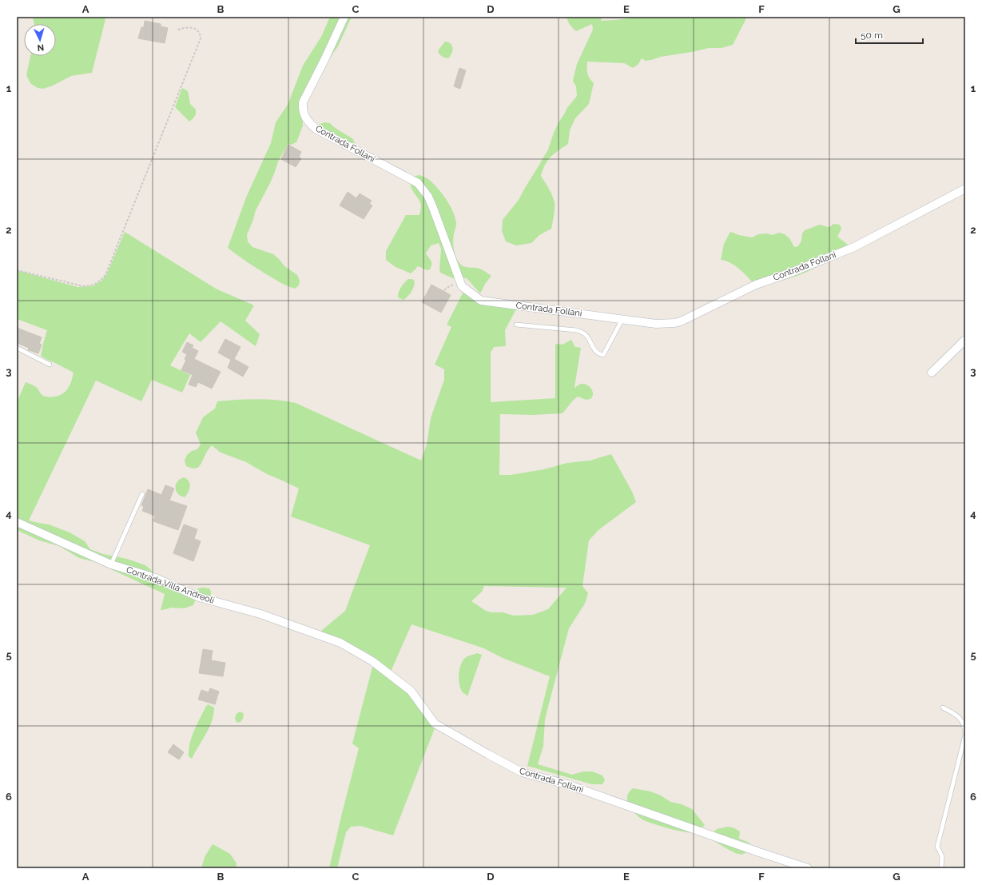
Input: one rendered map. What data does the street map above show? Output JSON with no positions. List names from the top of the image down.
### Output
{
  "streets": {
    "street": ["Contrada Follani", "Contrada Villa Andreoli"]
  },
  "crossings": [
    ["Contrada Follani", "Contrada Villa Andreoli"]
  ],
  "scale_bar": "50 m",
  "north": "bottom",
  "grid": {
    "columns": [
      "A",
      "B",
      "C",
      "D",
      "E",
      "F",
      "G"
    ],
    "rows": [
      "1",
      "2",
      "3",
      "4",
      "5",
      "6"
    ]
  }
}
